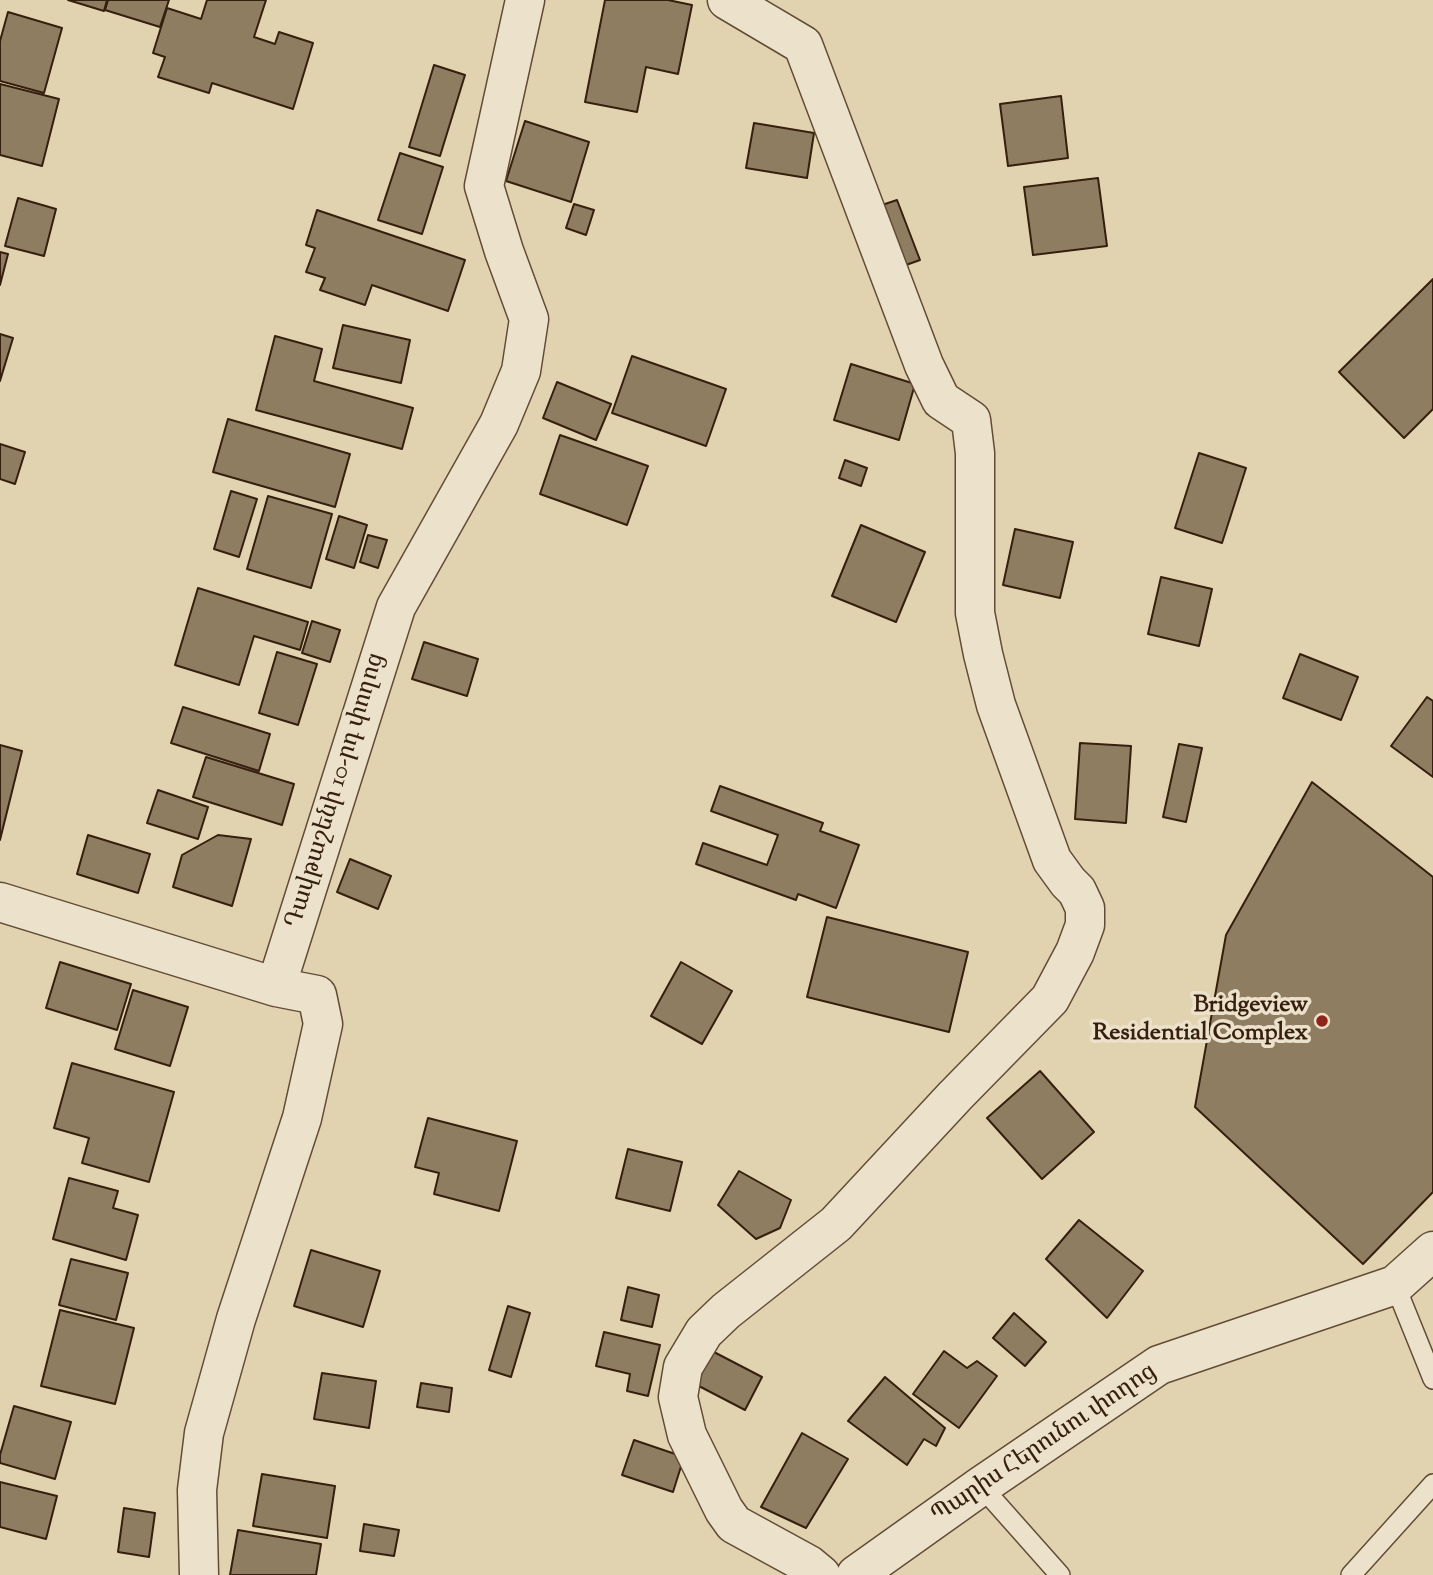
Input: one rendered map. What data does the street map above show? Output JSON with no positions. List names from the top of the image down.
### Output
{
  "streets": {
    "street": ["Դավթաշենի 10-րդ փողոց", "Պարիս Հերունու փողոց"]
  },
  "places": ["Bridgeview Residential Complex"]
}
